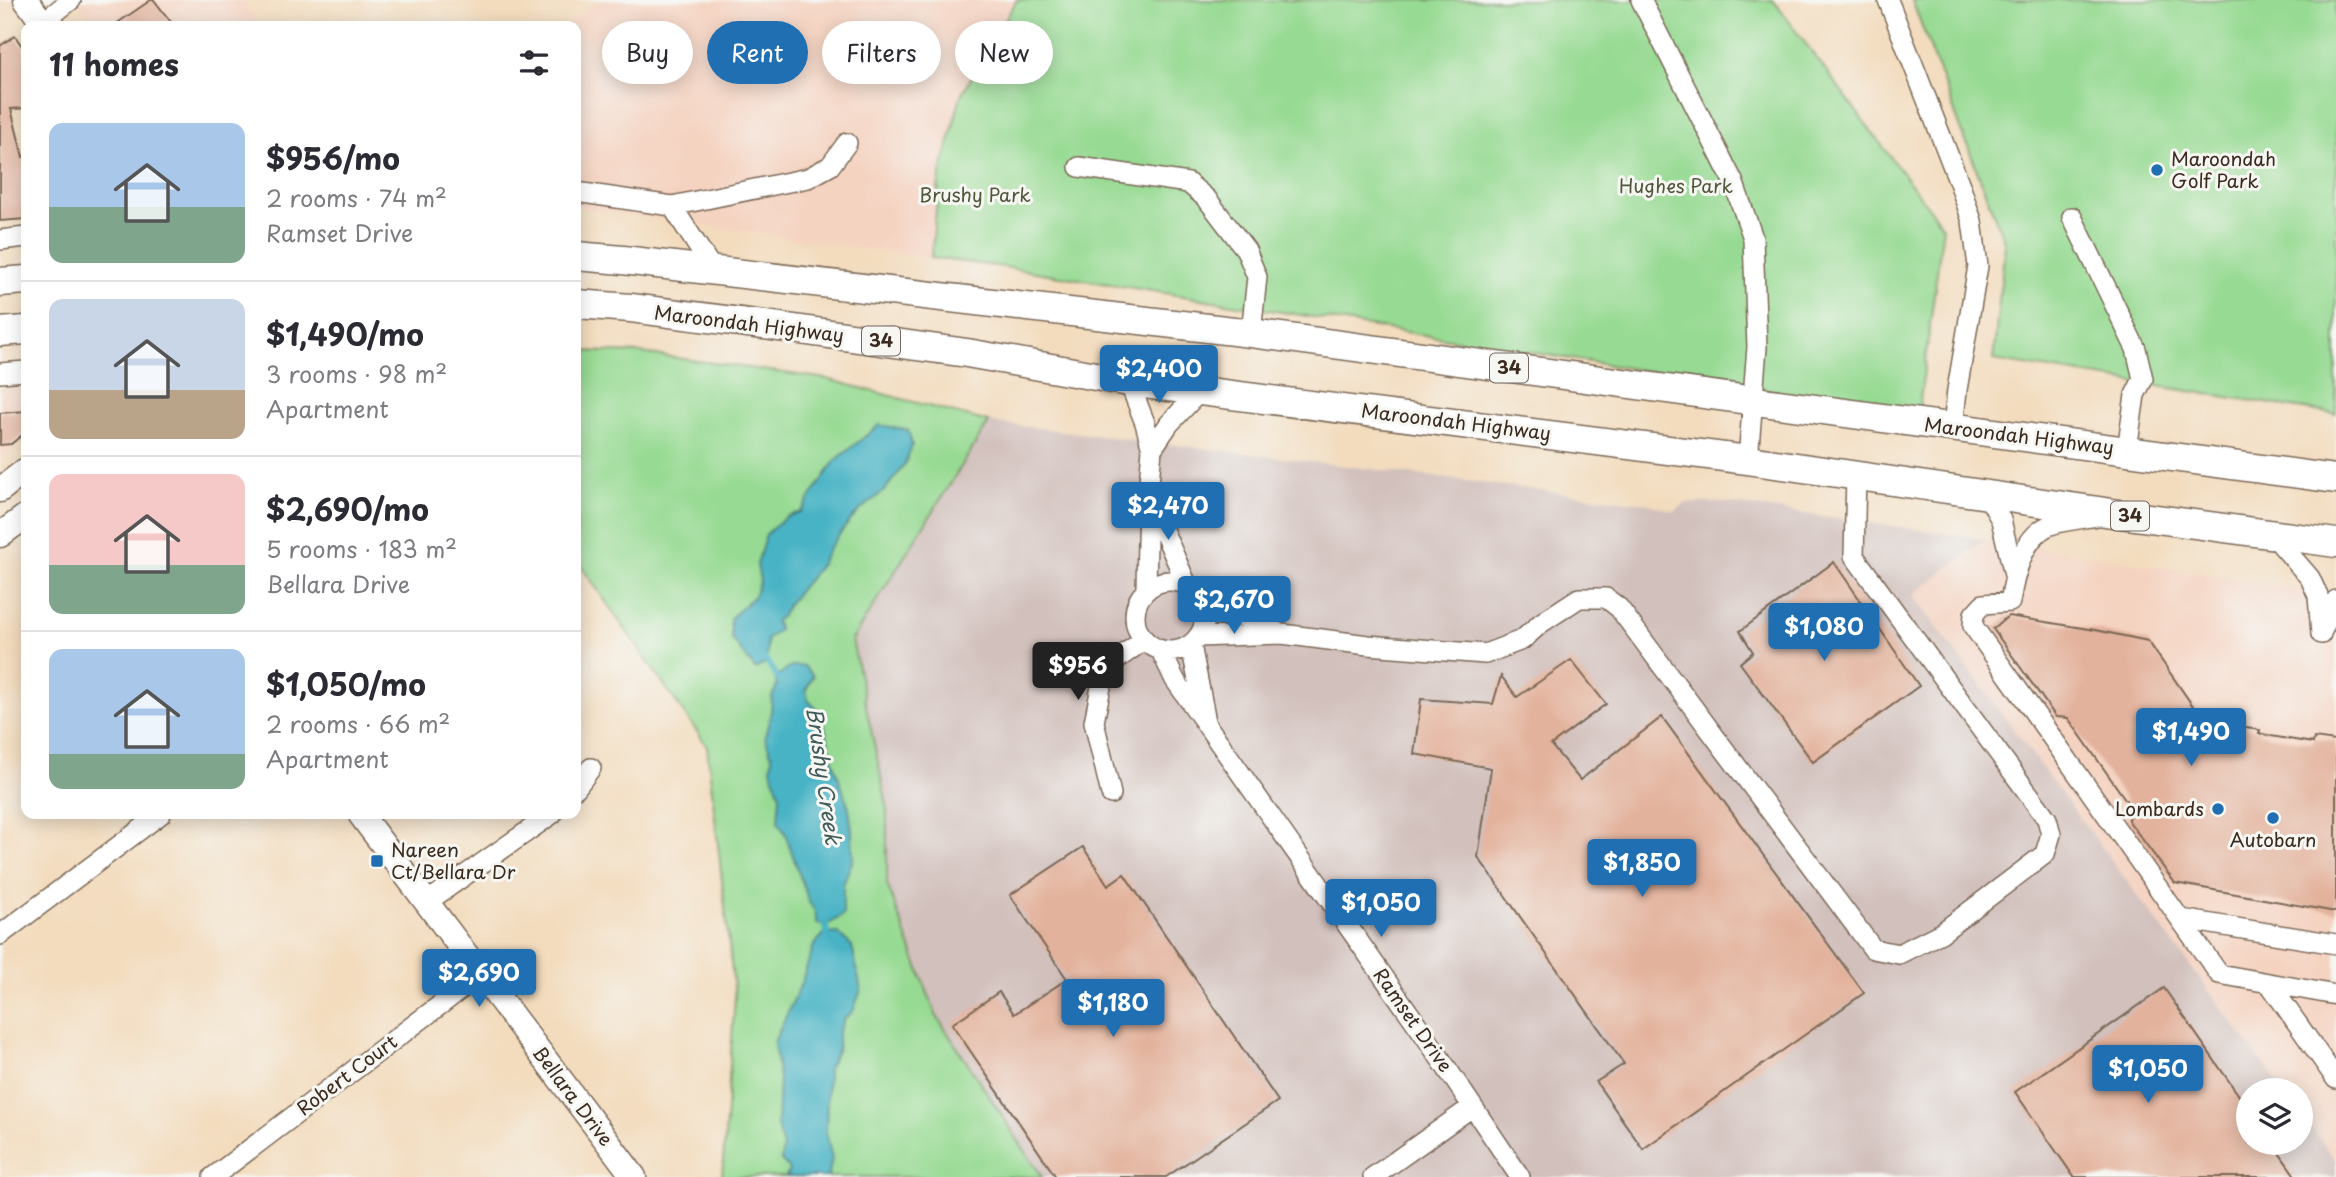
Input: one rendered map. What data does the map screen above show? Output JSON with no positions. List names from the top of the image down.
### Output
{
  "streets": {
    "highway": ["Maroondah Highway", "34"],
    "main road": ["Bellara Drive"],
    "street": ["Ramset Drive", "Robert Court"]
  },
  "crossings": [
    ["Robert Court", "Bellara Drive"]
  ],
  "water": ["Brushy Creek"],
  "parks": ["Hughes Park", "Brushy Park"],
  "places": {
    "other": ["Maroondah Golf Park", "Lombards", "Autobarn"],
    "transit": ["Nareen Ct/Bellara Dr"]
  },
  "page": {
    "chip": [
      "Buy",
      "Rent",
      "Filters",
      "New"
    ],
    "heading": "11 homes",
    "list": [
      {
        "name": "$956/mo",
        "note": "2 rooms · 74 m² · Ramset Drive"
      },
      {
        "name": "$1,490/mo",
        "note": "3 rooms · 98 m² · Apartment"
      },
      {
        "name": "$2,690/mo",
        "note": "5 rooms · 183 m² · Bellara Drive"
      },
      {
        "name": "$1,050/mo",
        "note": "2 rooms · 66 m² · Apartment"
      }
    ],
    "price": [
      "$2,400",
      "$2,470",
      "$2,670",
      "$1,080",
      "$956",
      "$1,490",
      "$1,850",
      "$1,050",
      "$2,690",
      "$1,180",
      "$1,050"
    ]
  }
}
